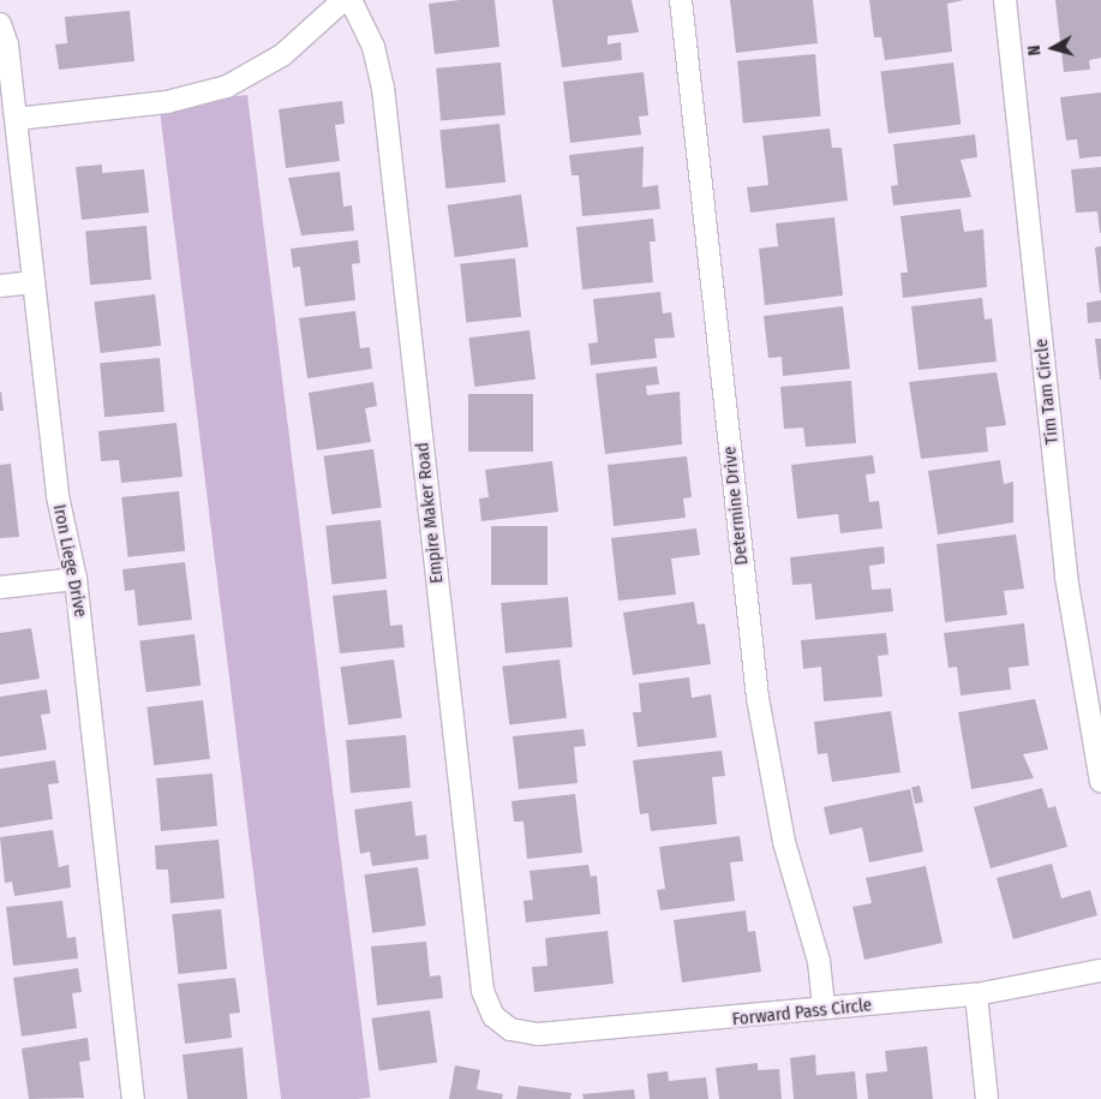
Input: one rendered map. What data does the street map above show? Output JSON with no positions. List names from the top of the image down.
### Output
{
  "streets": {
    "street": [
      "Tim Tam Circle",
      "Determine Drive",
      "Empire Maker Road",
      "Iron Liege Drive",
      "Forward Pass Circle"
    ]
  },
  "crossings": [
    ["Determine Drive", "Forward Pass Circle"],
    ["Empire Maker Road", "Forward Pass Circle"]
  ],
  "north": "left"
}
